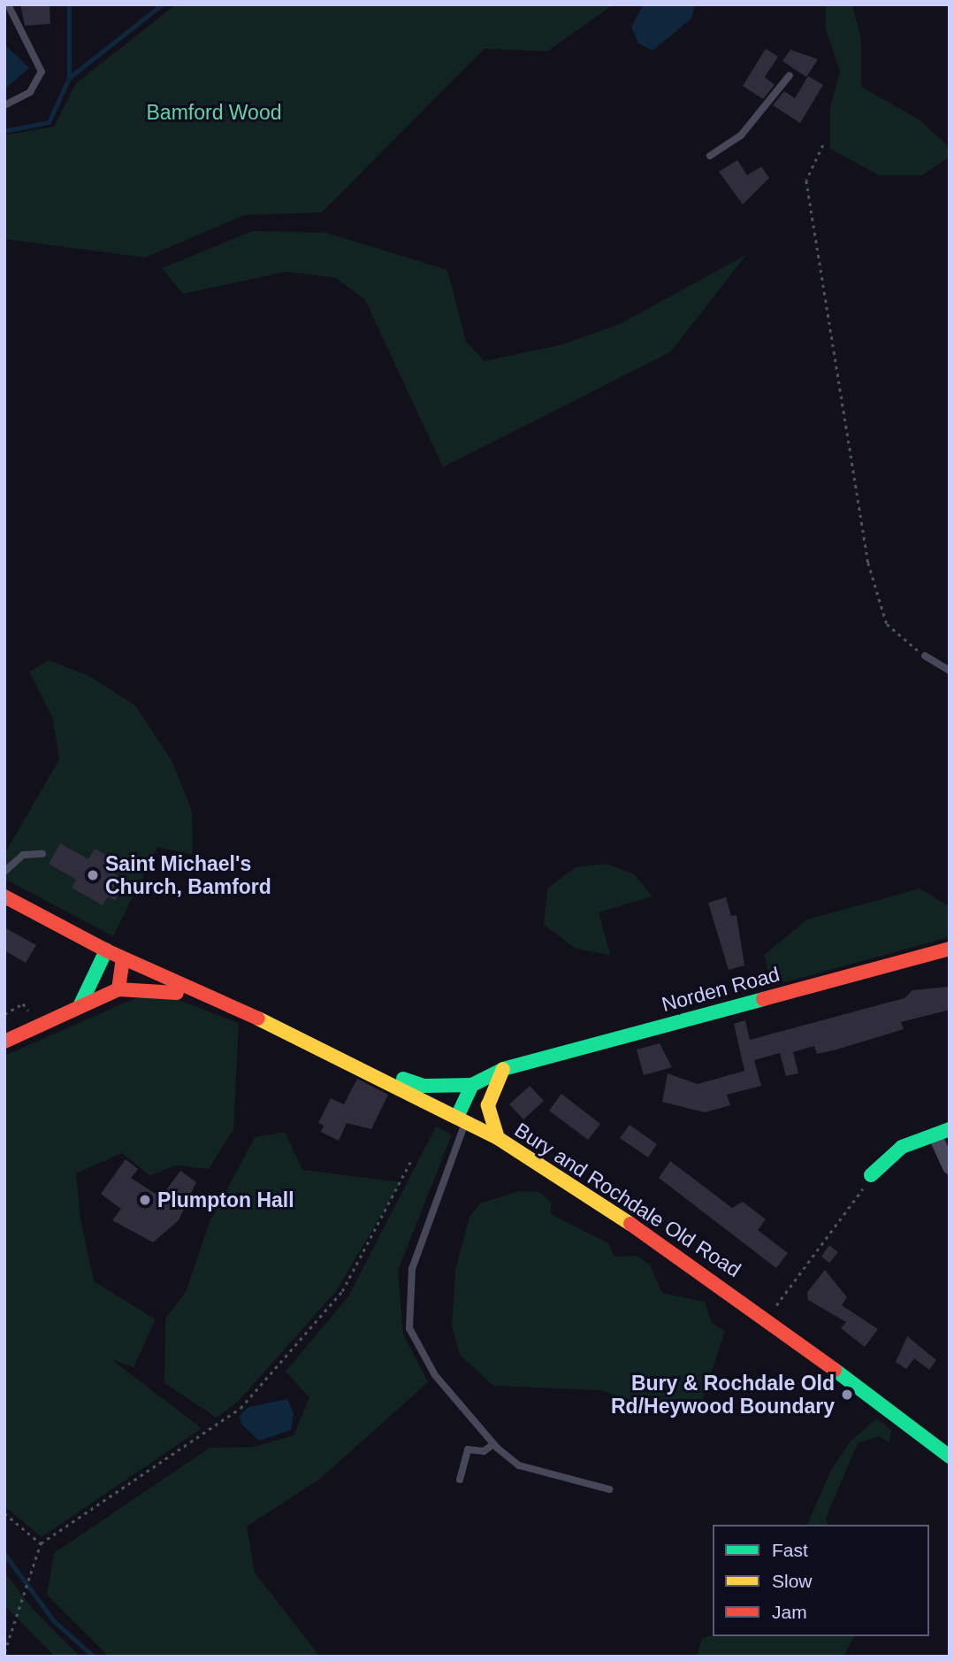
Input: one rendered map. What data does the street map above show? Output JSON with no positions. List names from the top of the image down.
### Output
{
  "streets": {
    "main road": ["Norden Road", "Bury and Rochdale Old Road"]
  },
  "parks": ["Bamford Wood"],
  "places": ["Saint Michael's Church, Bamford", "Plumpton Hall", "Bury & Rochdale Old Rd/Heywood Boundary"],
  "legend": ["Fast", "Slow", "Jam"]
}
